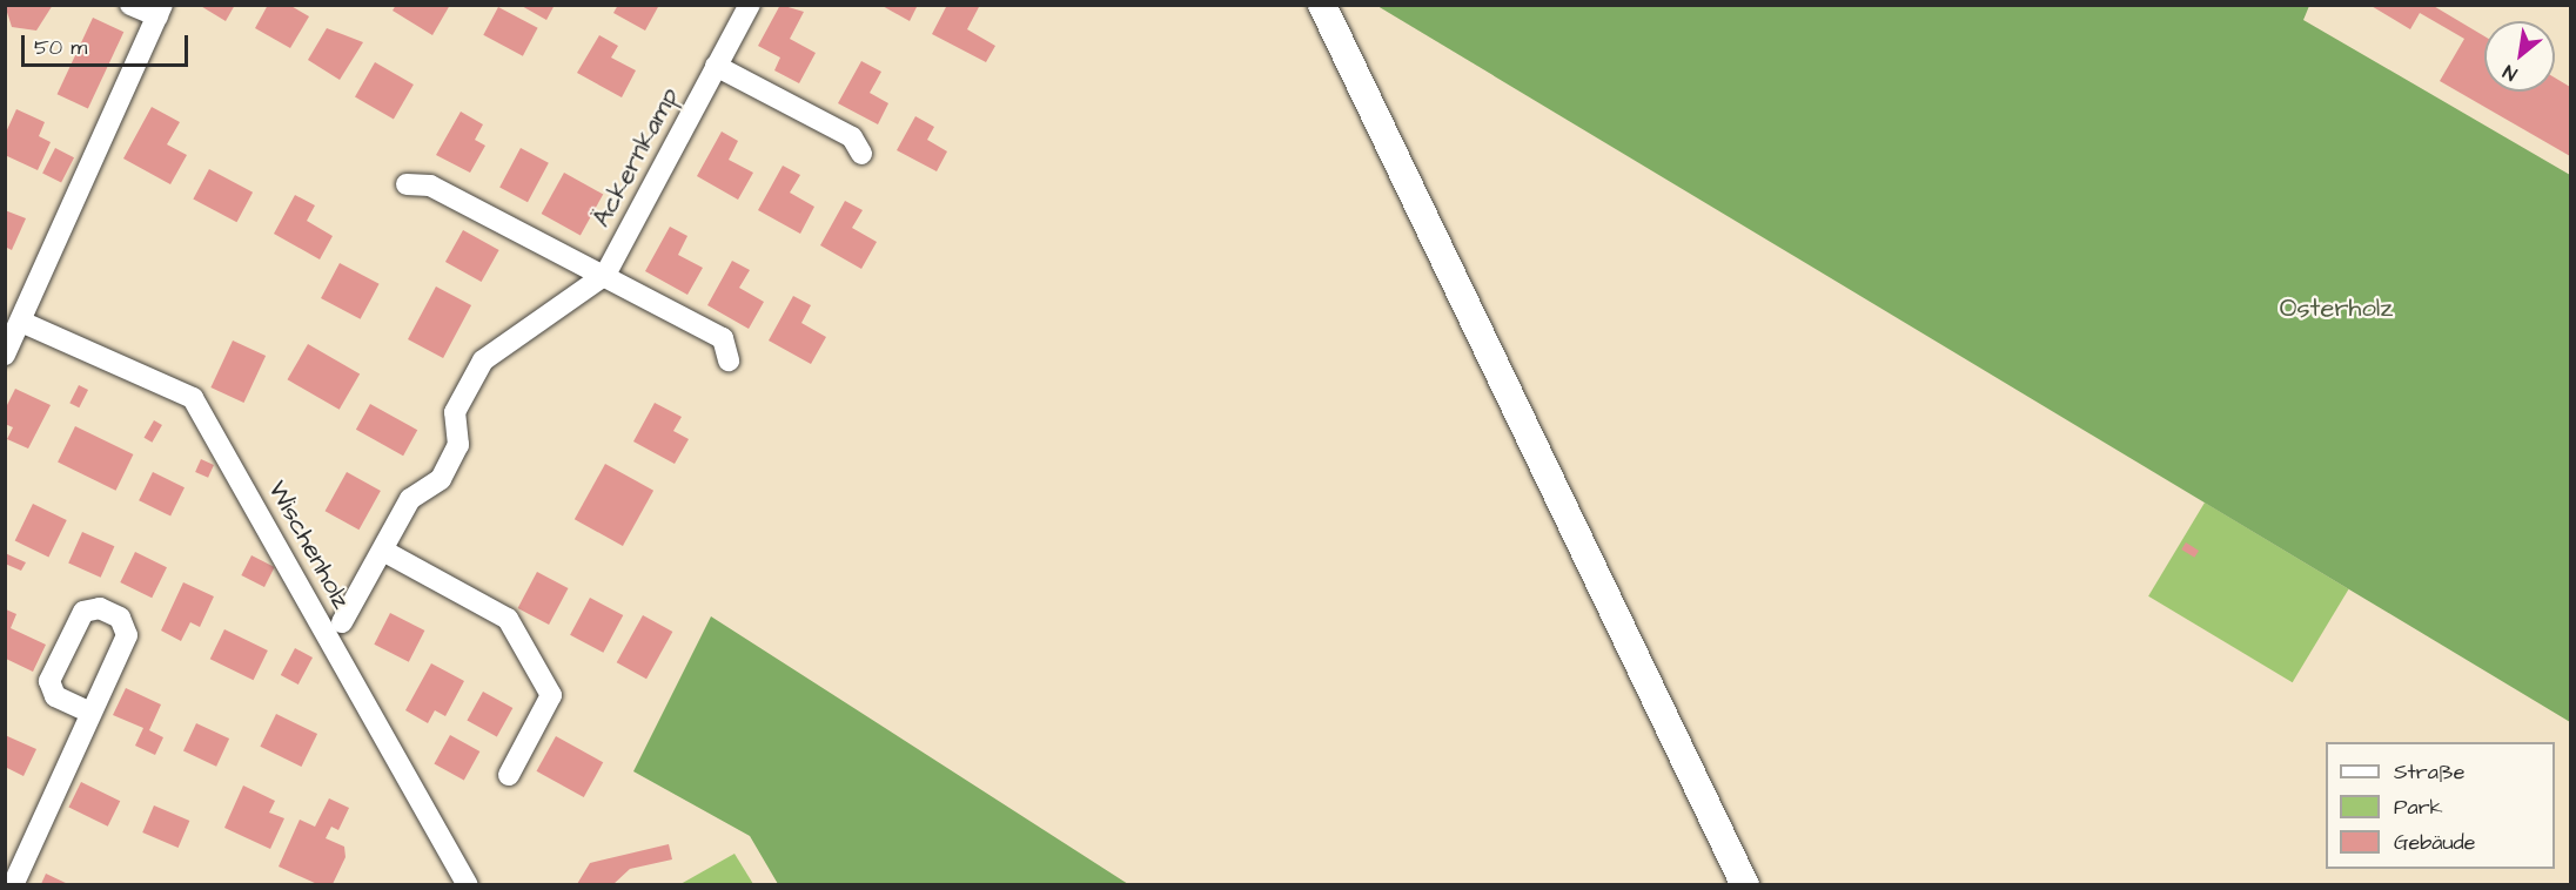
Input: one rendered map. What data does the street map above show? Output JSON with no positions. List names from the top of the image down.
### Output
{
  "streets": {
    "street": ["Äckernkamp", "Wischenholz"]
  },
  "parks": ["Osterholz"],
  "legend": ["Straße", "Park", "Gebäude"],
  "scale_bar": "50 m",
  "north": "bottom left"
}
